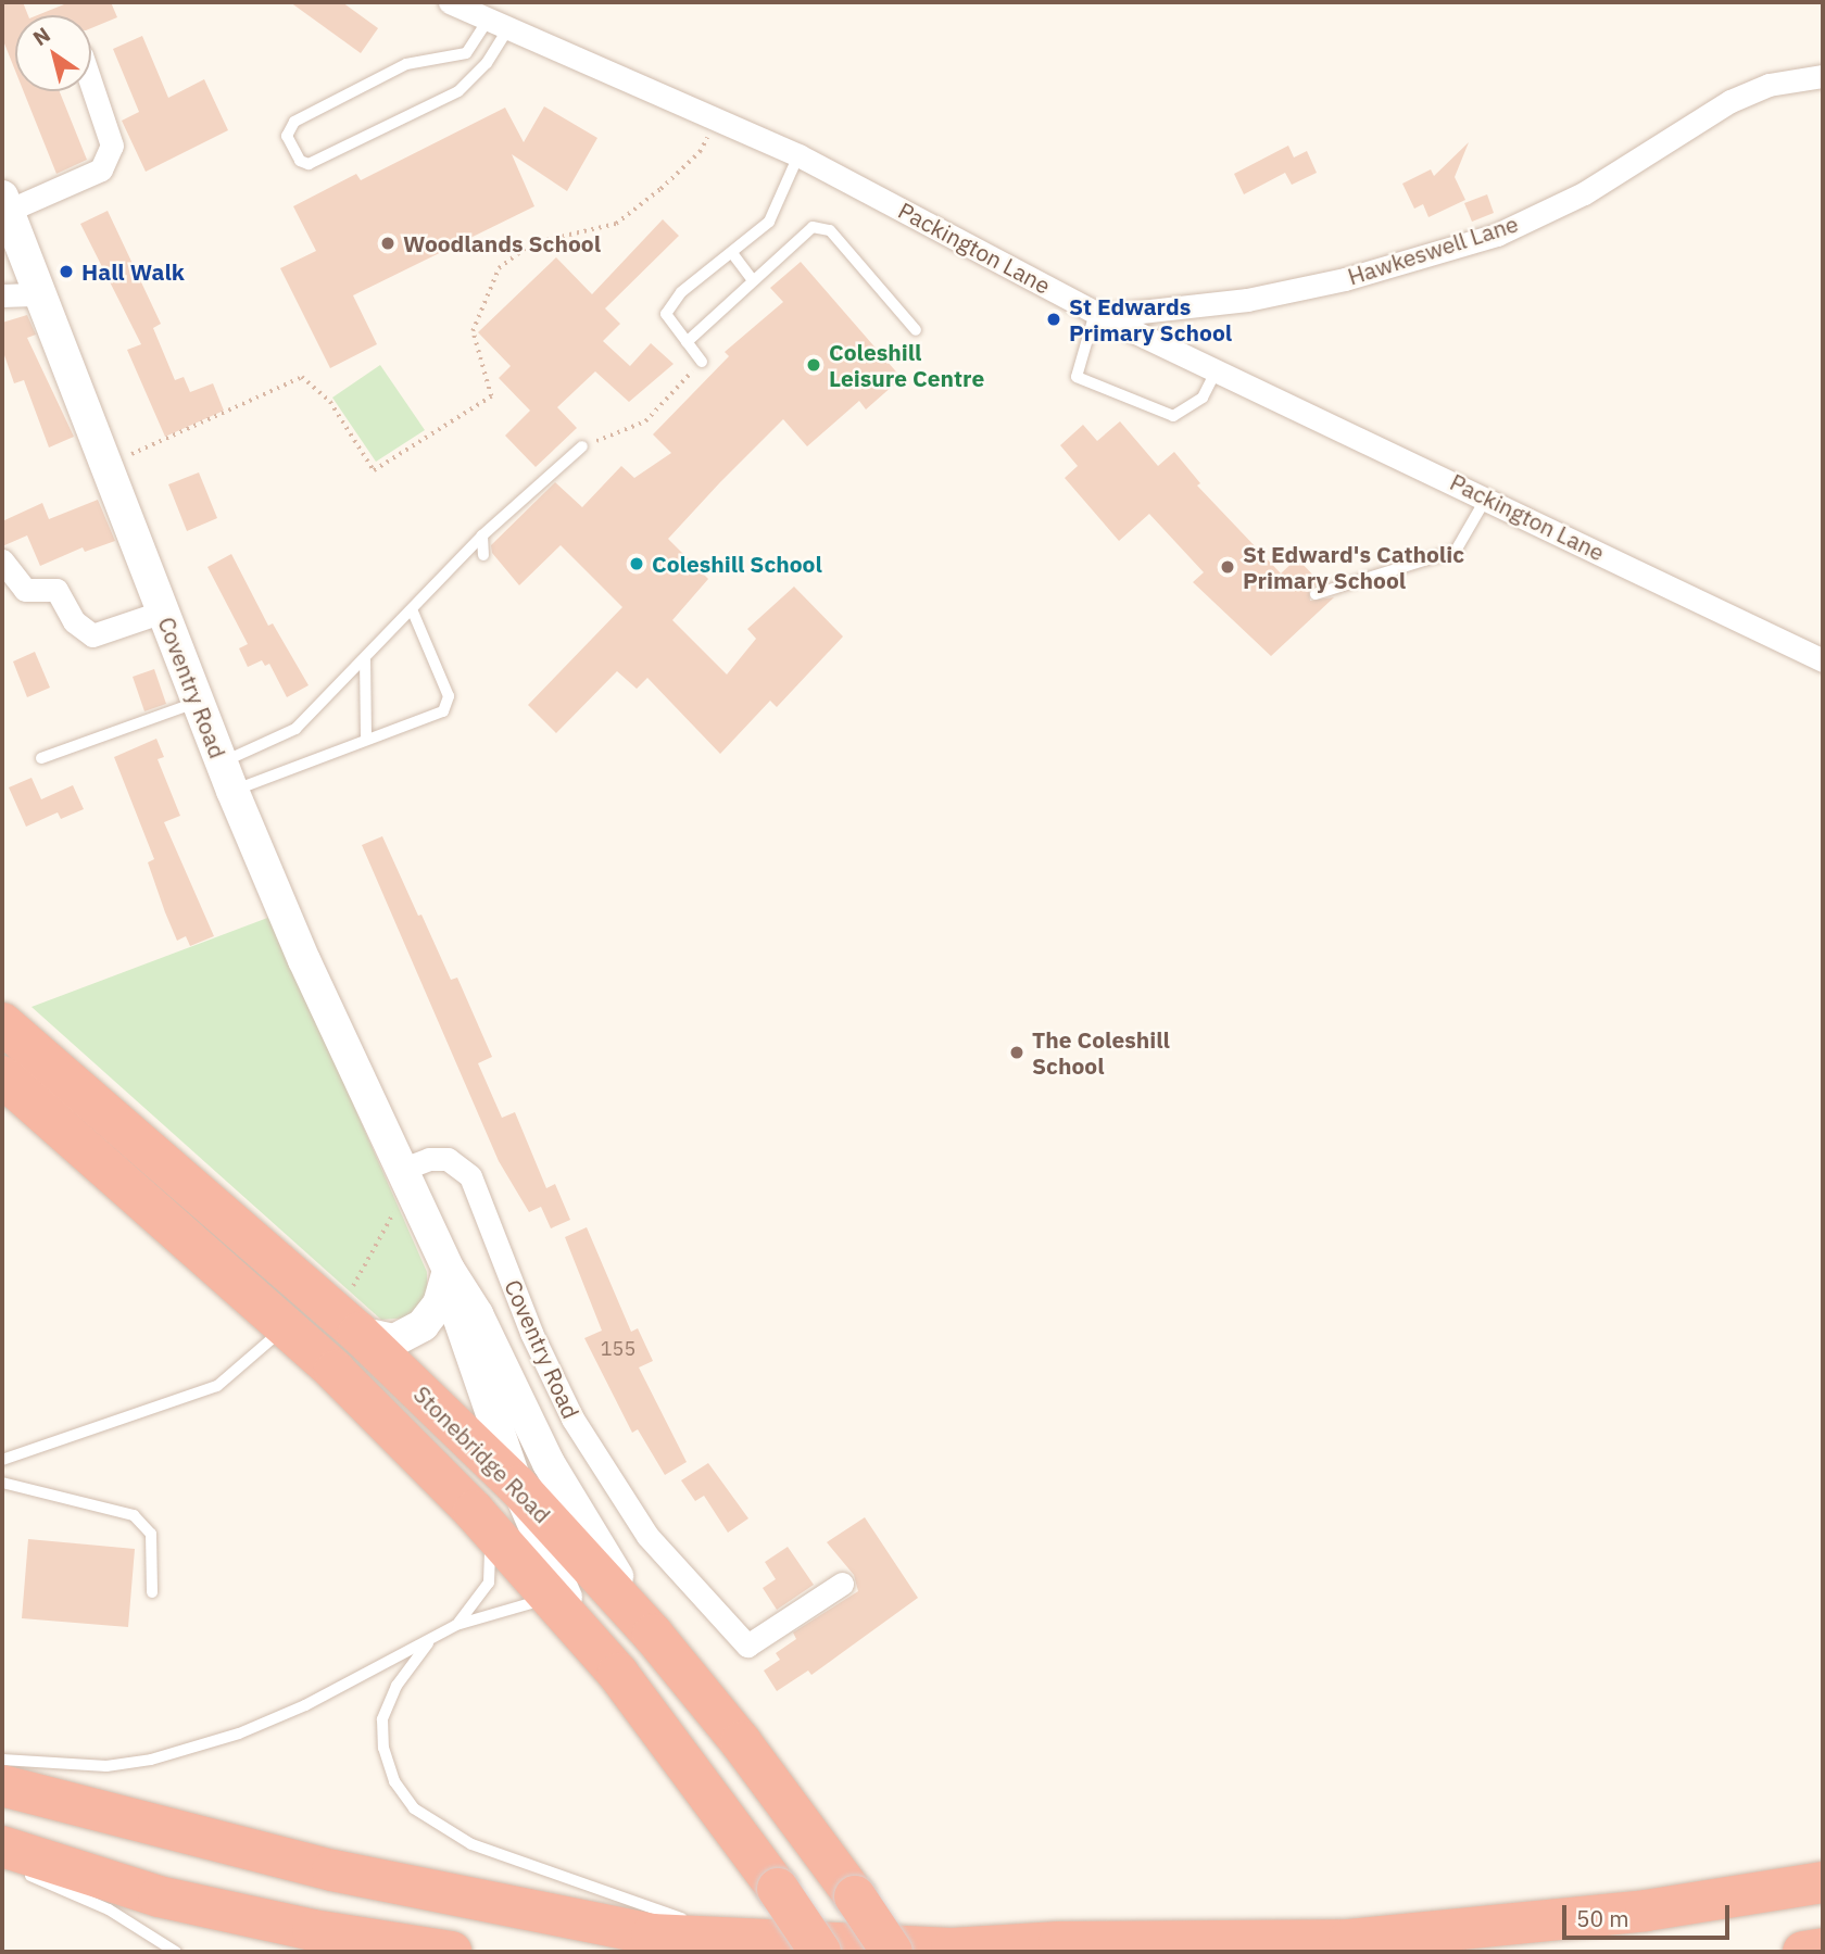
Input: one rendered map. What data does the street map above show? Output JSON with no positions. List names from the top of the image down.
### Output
{
  "streets": {
    "highway": ["Stonebridge Road"],
    "main road": ["Coventry Road"],
    "street": ["Packington Lane", "Hawkeswell Lane"]
  },
  "crossings": [
    ["Packington Lane", "Hawkeswell Lane"]
  ],
  "places": [
    "Woodlands School",
    "Hall Walk",
    "St Edwards Primary School",
    "Coleshill Leisure Centre",
    "Coleshill School",
    "St Edward's Catholic Primary School",
    "The Coleshill School"
  ],
  "house_numbers": ["155"],
  "scale_bar": "50 m",
  "north": "top left"
}
